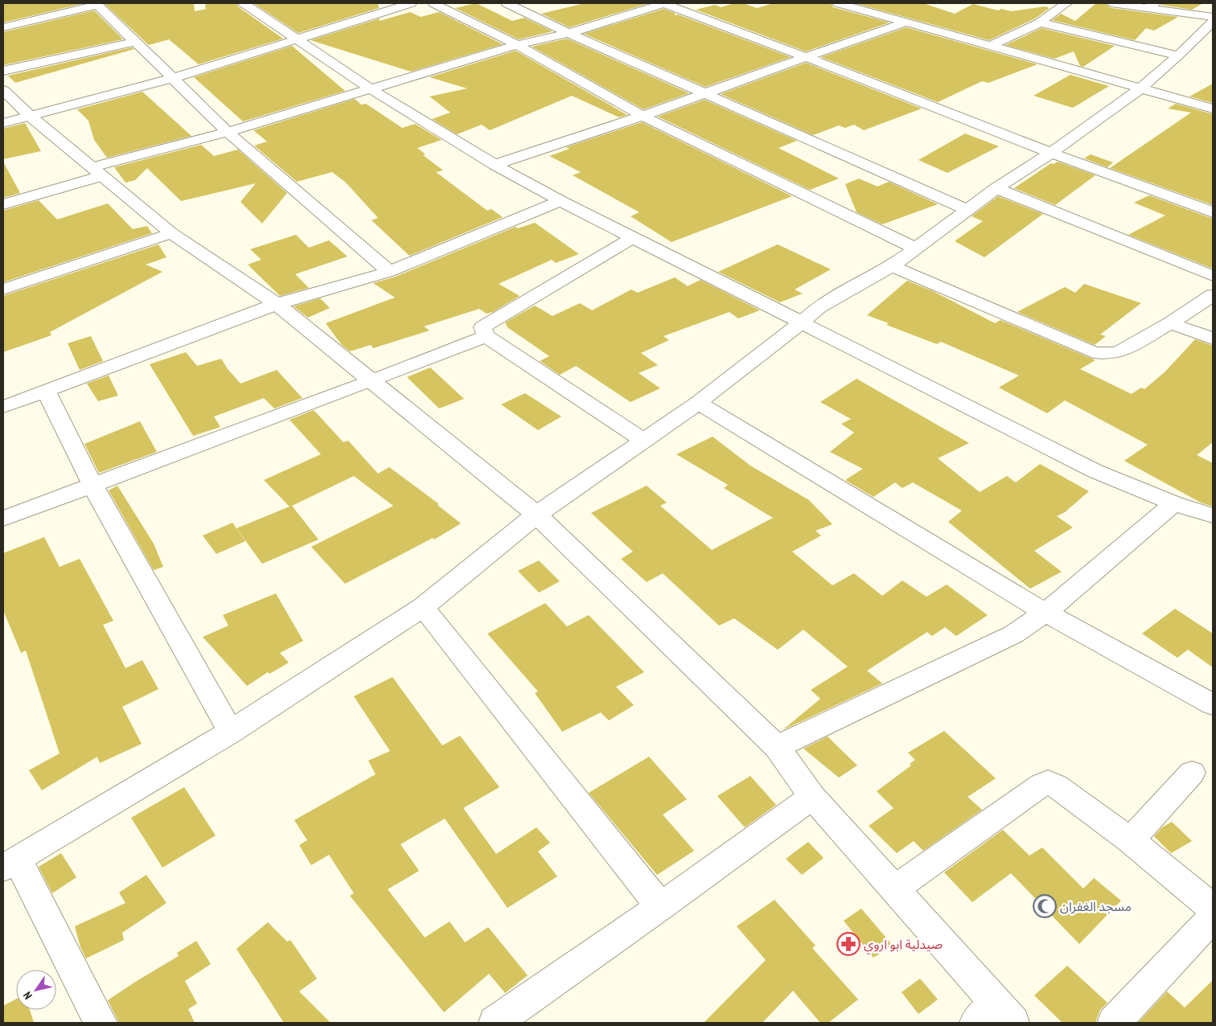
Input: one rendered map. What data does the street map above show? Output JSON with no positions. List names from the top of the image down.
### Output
{
  "places": {
    "mosque": ["مسجد الغفران"],
    "pharmacy": ["صيدلية ابو اروي"]
  },
  "north": "bottom left"
}
